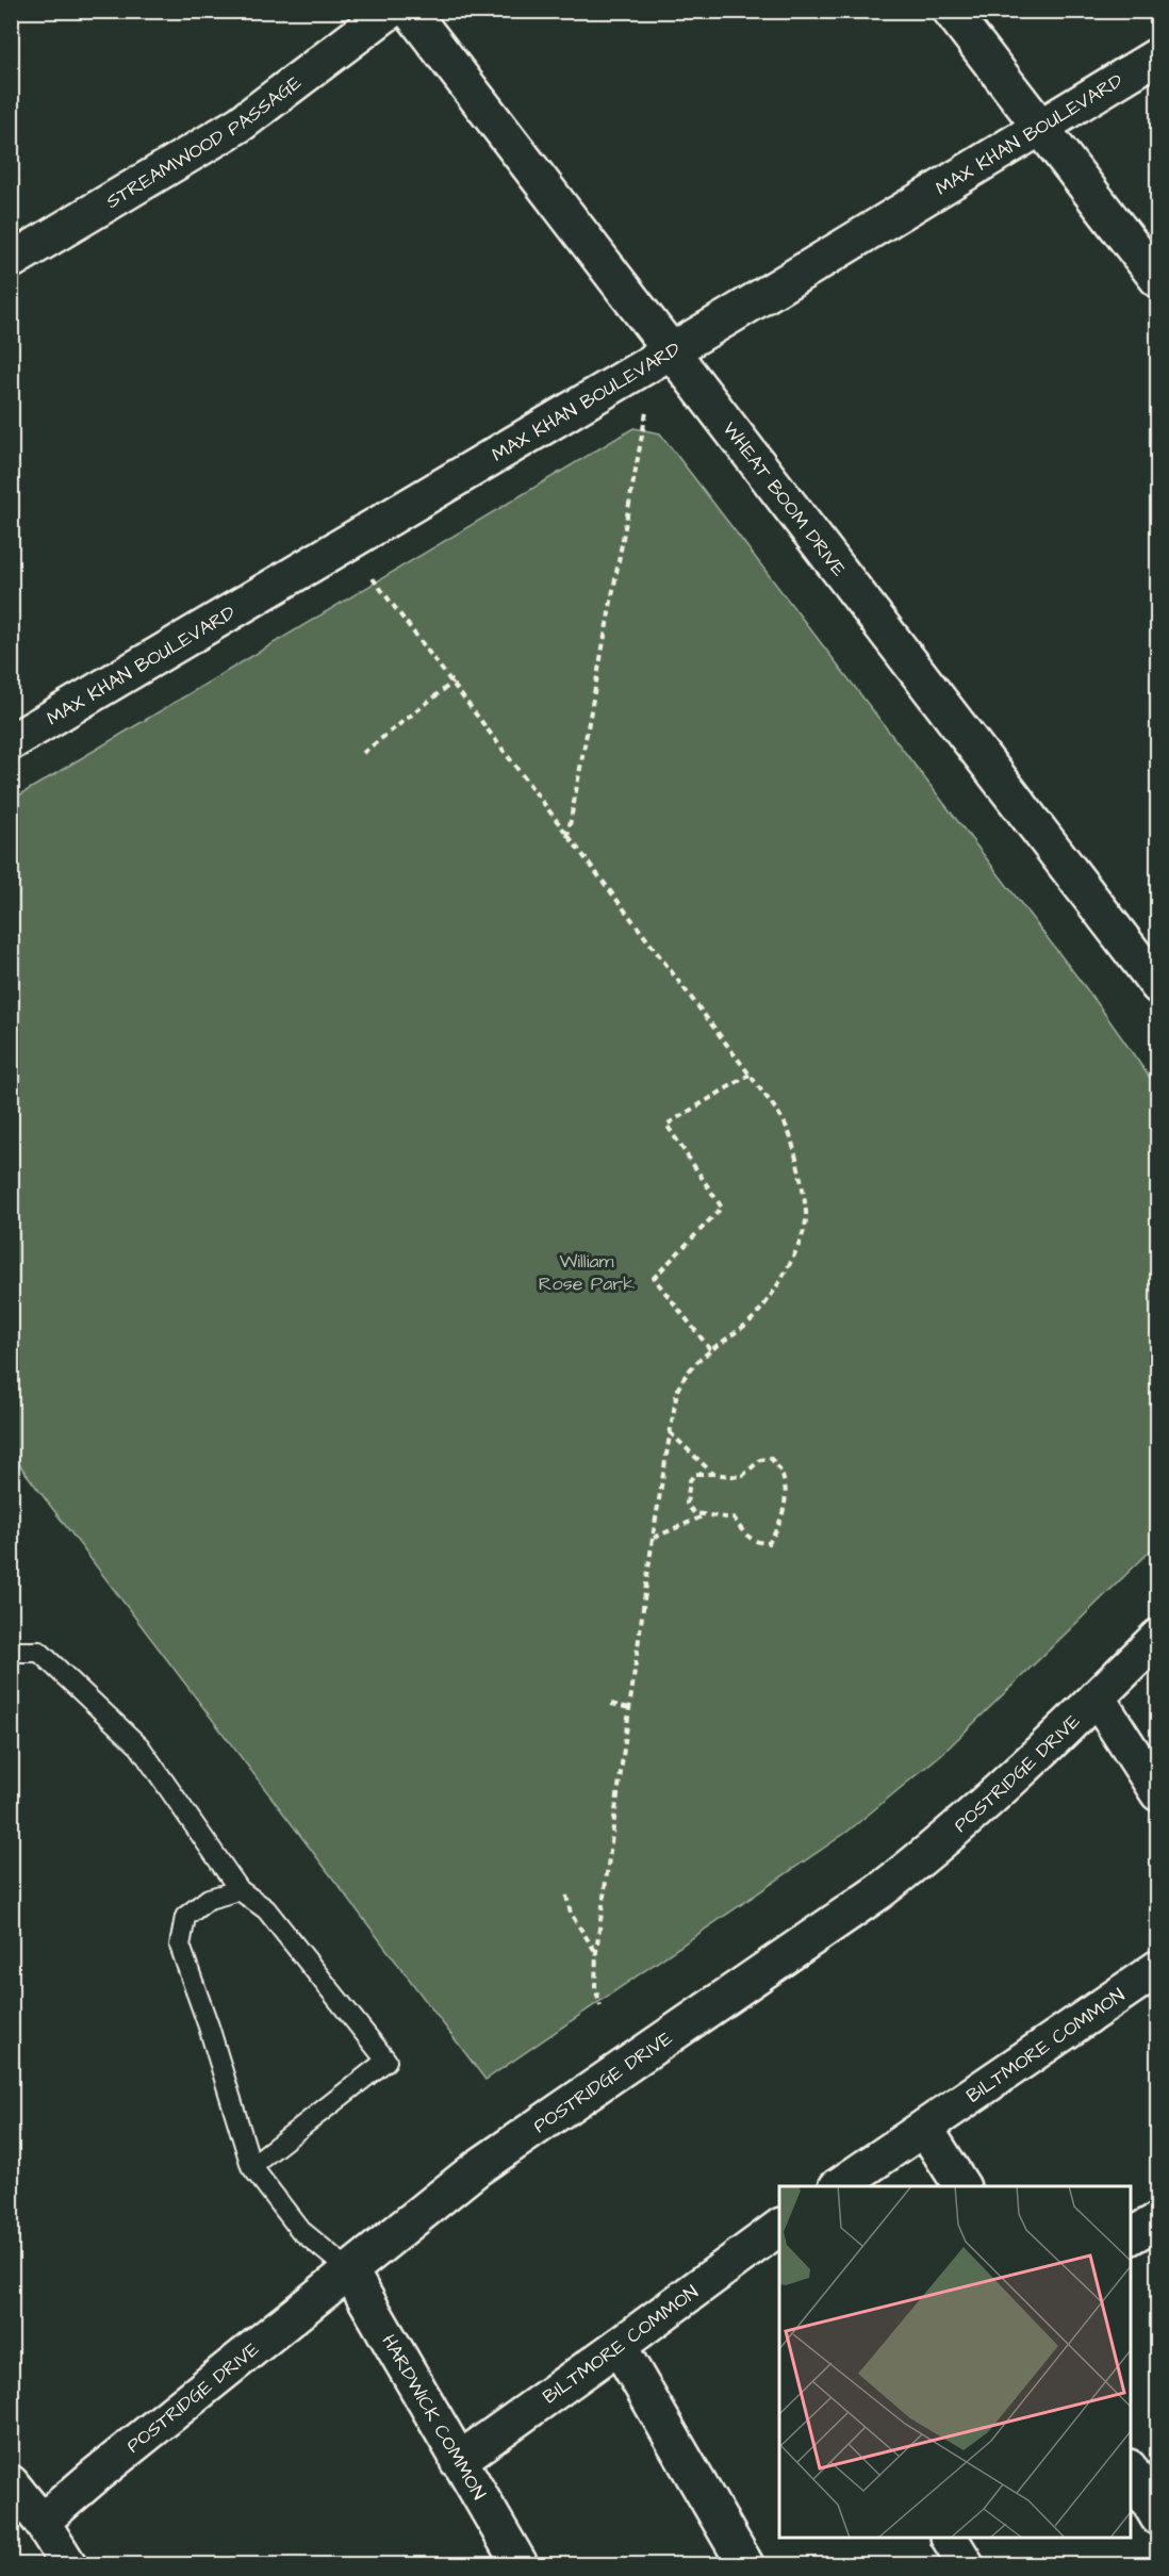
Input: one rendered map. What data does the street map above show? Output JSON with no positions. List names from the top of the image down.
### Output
{
  "streets": {
    "street": [
      "MAX KHAN BOULEVARD",
      "STREAMWOOD PASSAGE",
      "WHEAT BOOM DRIVE",
      "POSTRIDGE DRIVE",
      "BILTMORE COMMON",
      "HARDWICK COMMON"
    ]
  },
  "crossings": [
    ["MAX KHAN BOULEVARD", "WHEAT BOOM DRIVE"],
    ["POSTRIDGE DRIVE", "HARDWICK COMMON"],
    ["BILTMORE COMMON", "HARDWICK COMMON"]
  ],
  "parks": ["William Rose Park"]
}
